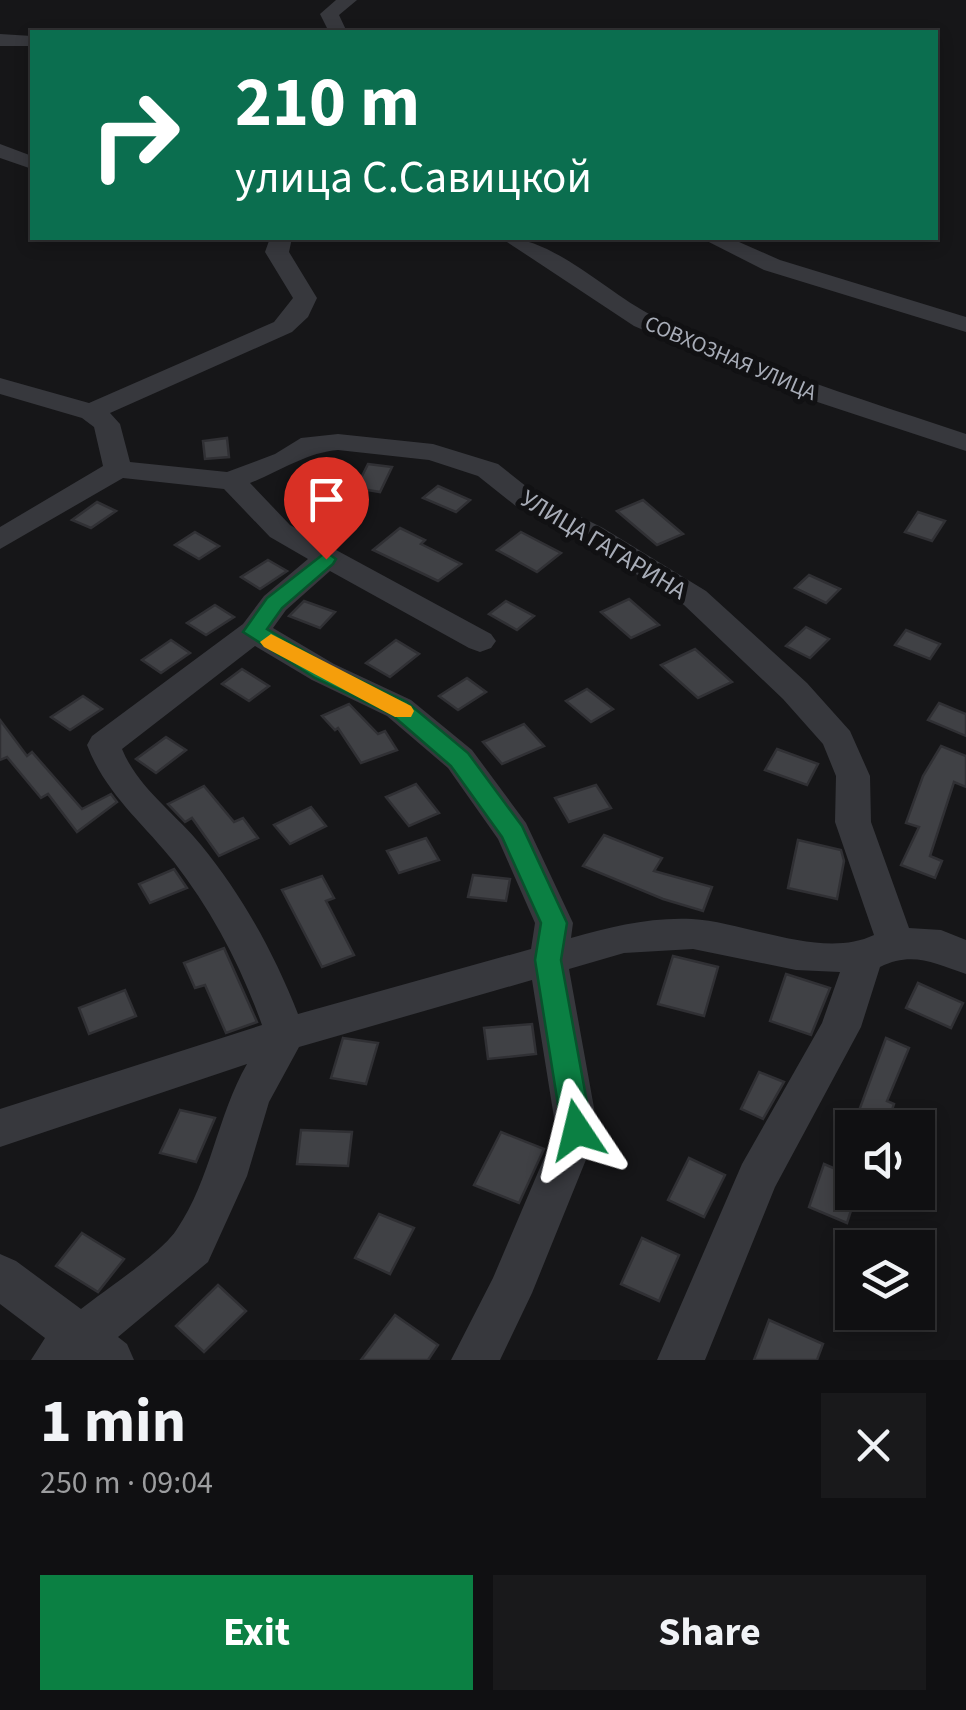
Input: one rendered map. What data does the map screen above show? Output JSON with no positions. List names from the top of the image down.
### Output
{
  "streets": {
    "street": ["СОВХОЗНАЯ УЛИЦА", "УЛИЦА ГАГАРИНА"]
  },
  "page": {
    "turn": ["210 m", "улица С.Савицкой"],
    "heading": ["1 min", "250 m · 09:04"],
    "buttons": ["Exit", "Share"]
  }
}
